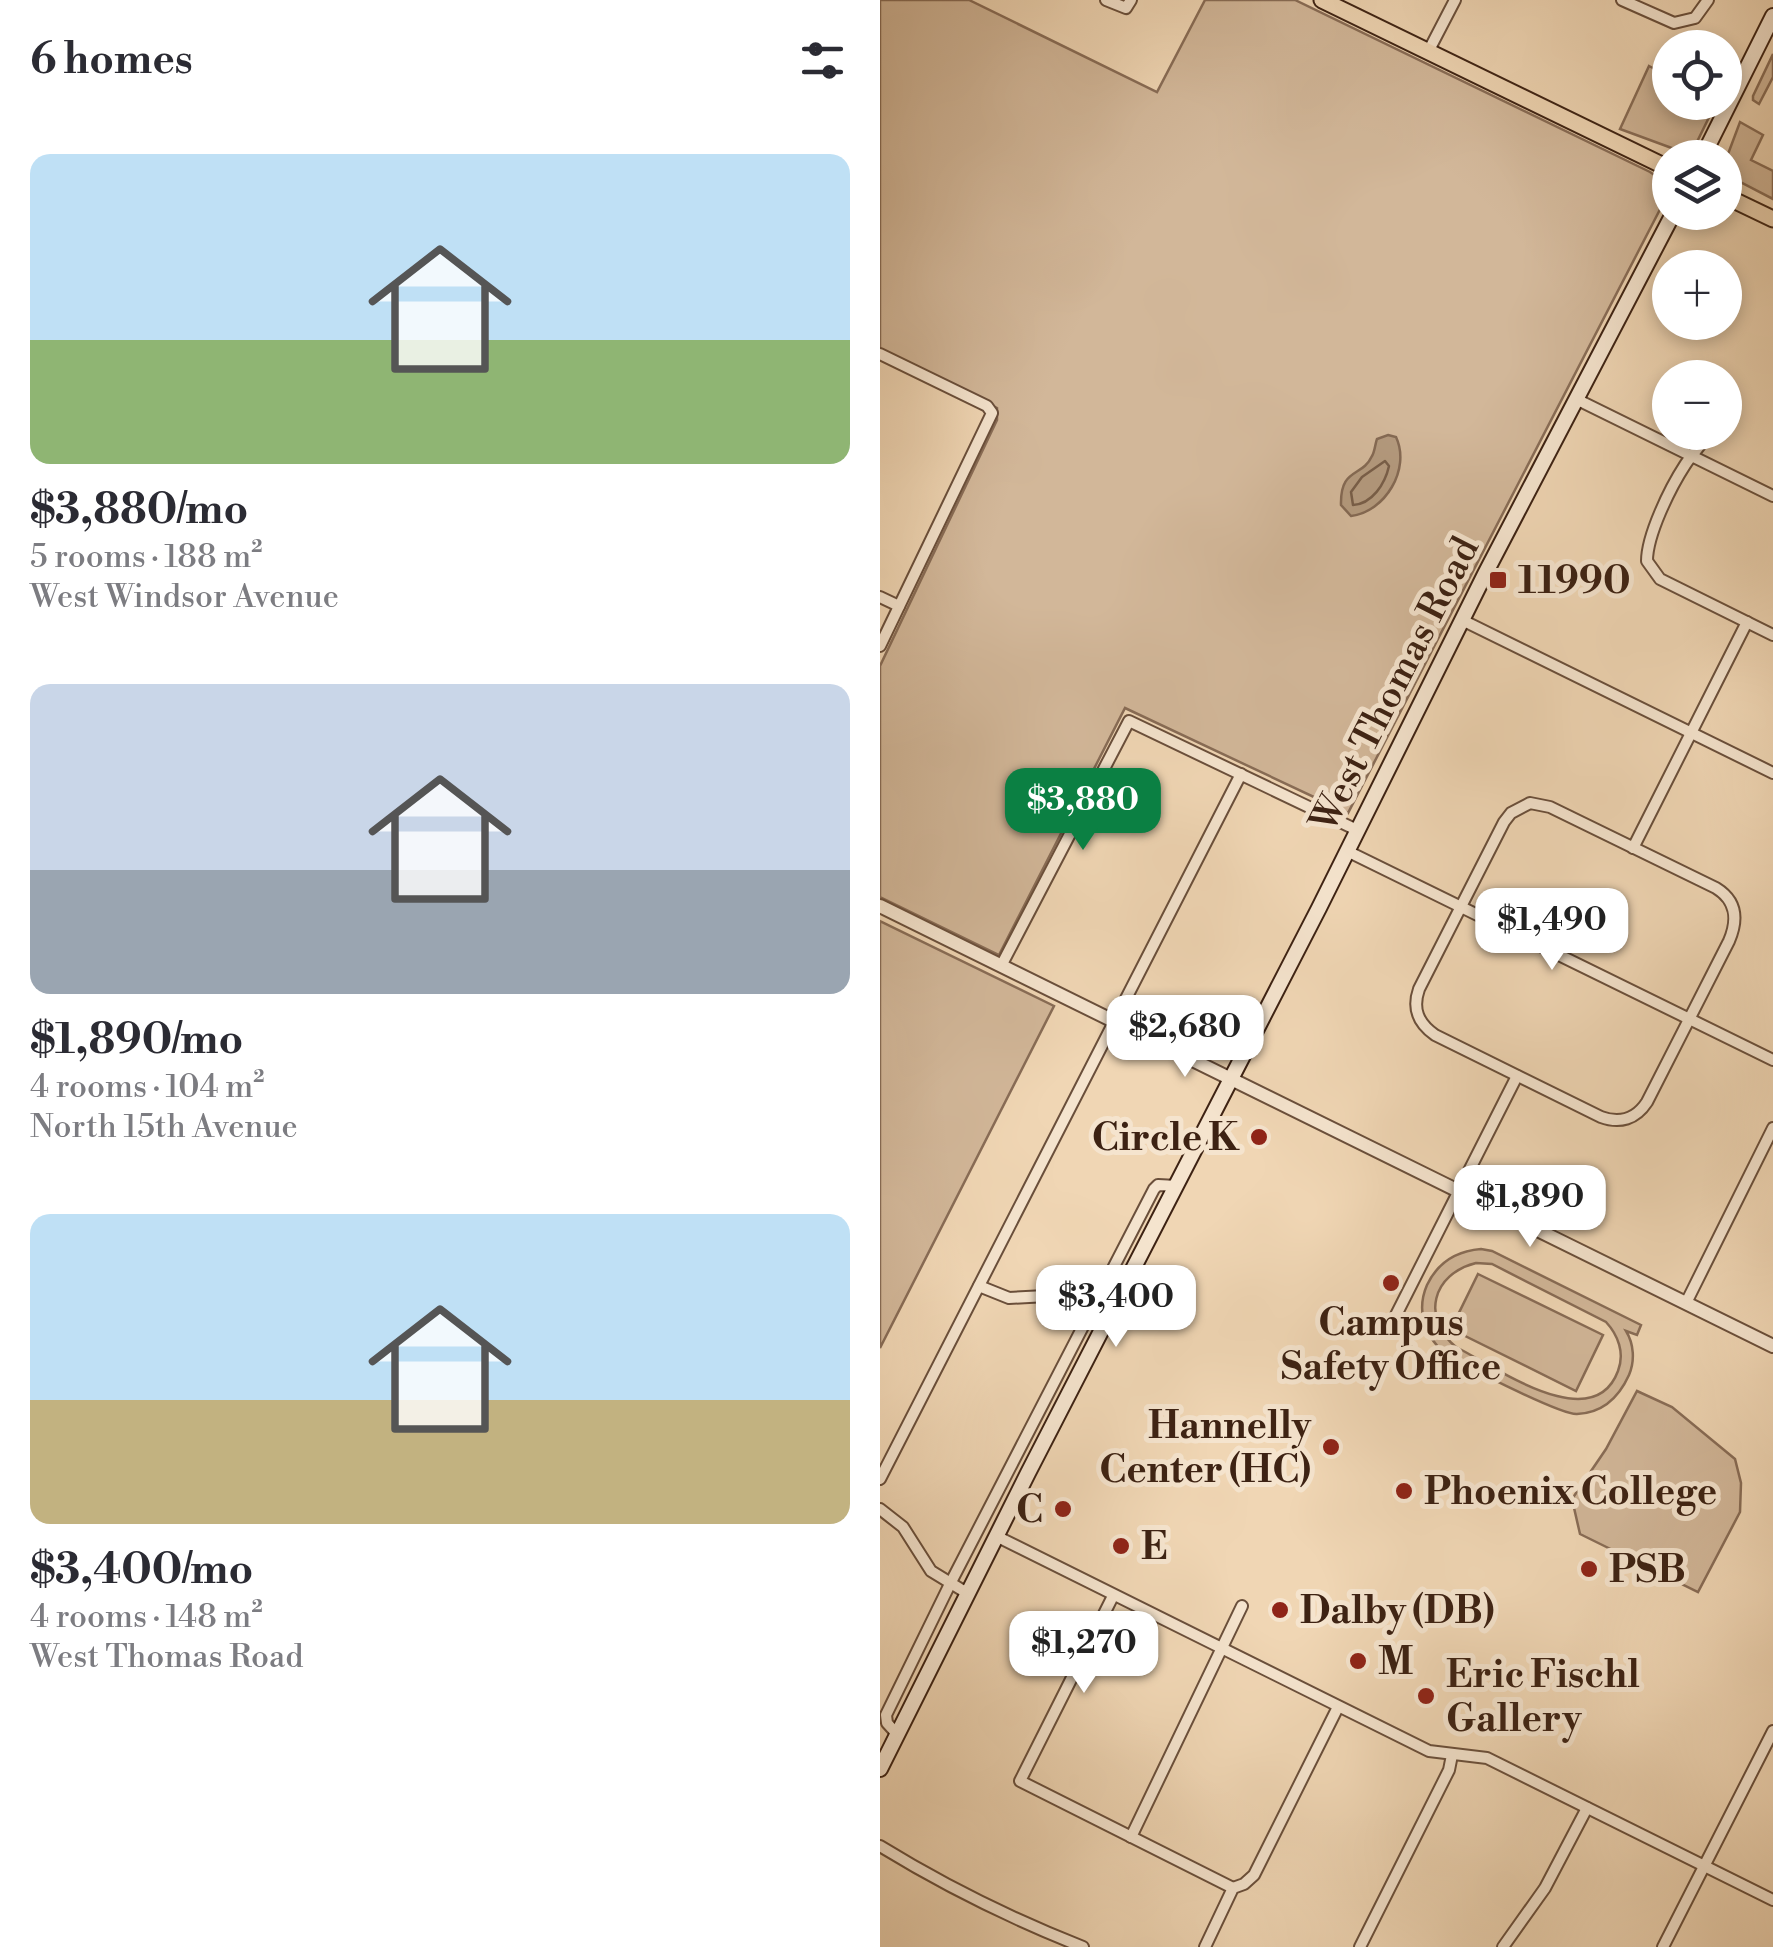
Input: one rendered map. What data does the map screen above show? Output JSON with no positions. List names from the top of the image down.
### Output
{
  "streets": {
    "main road": ["West Thomas Road"]
  },
  "places": {
    "transit": ["11990"],
    "other": [
      "Circle K",
      "Campus Safety Office",
      "Hannelly Center (HC)",
      "Phoenix College",
      "C",
      "E",
      "PSB",
      "Dalby (DB)",
      "M",
      "Eric Fischl Gallery"
    ]
  },
  "page": {
    "heading": "6 homes",
    "map_buttons": ["+", "−"],
    "list": [
      {
        "name": "$3,880/mo",
        "note": "5 rooms · 188 m² · West Windsor Avenue"
      },
      {
        "name": "$1,890/mo",
        "note": "4 rooms · 104 m² · North 15th Avenue"
      },
      {
        "name": "$3,400/mo",
        "note": "4 rooms · 148 m² · West Thomas Road"
      }
    ],
    "price": [
      "$3,880",
      "$1,490",
      "$2,680",
      "$1,890",
      "$3,400",
      "$1,270"
    ]
  }
}
